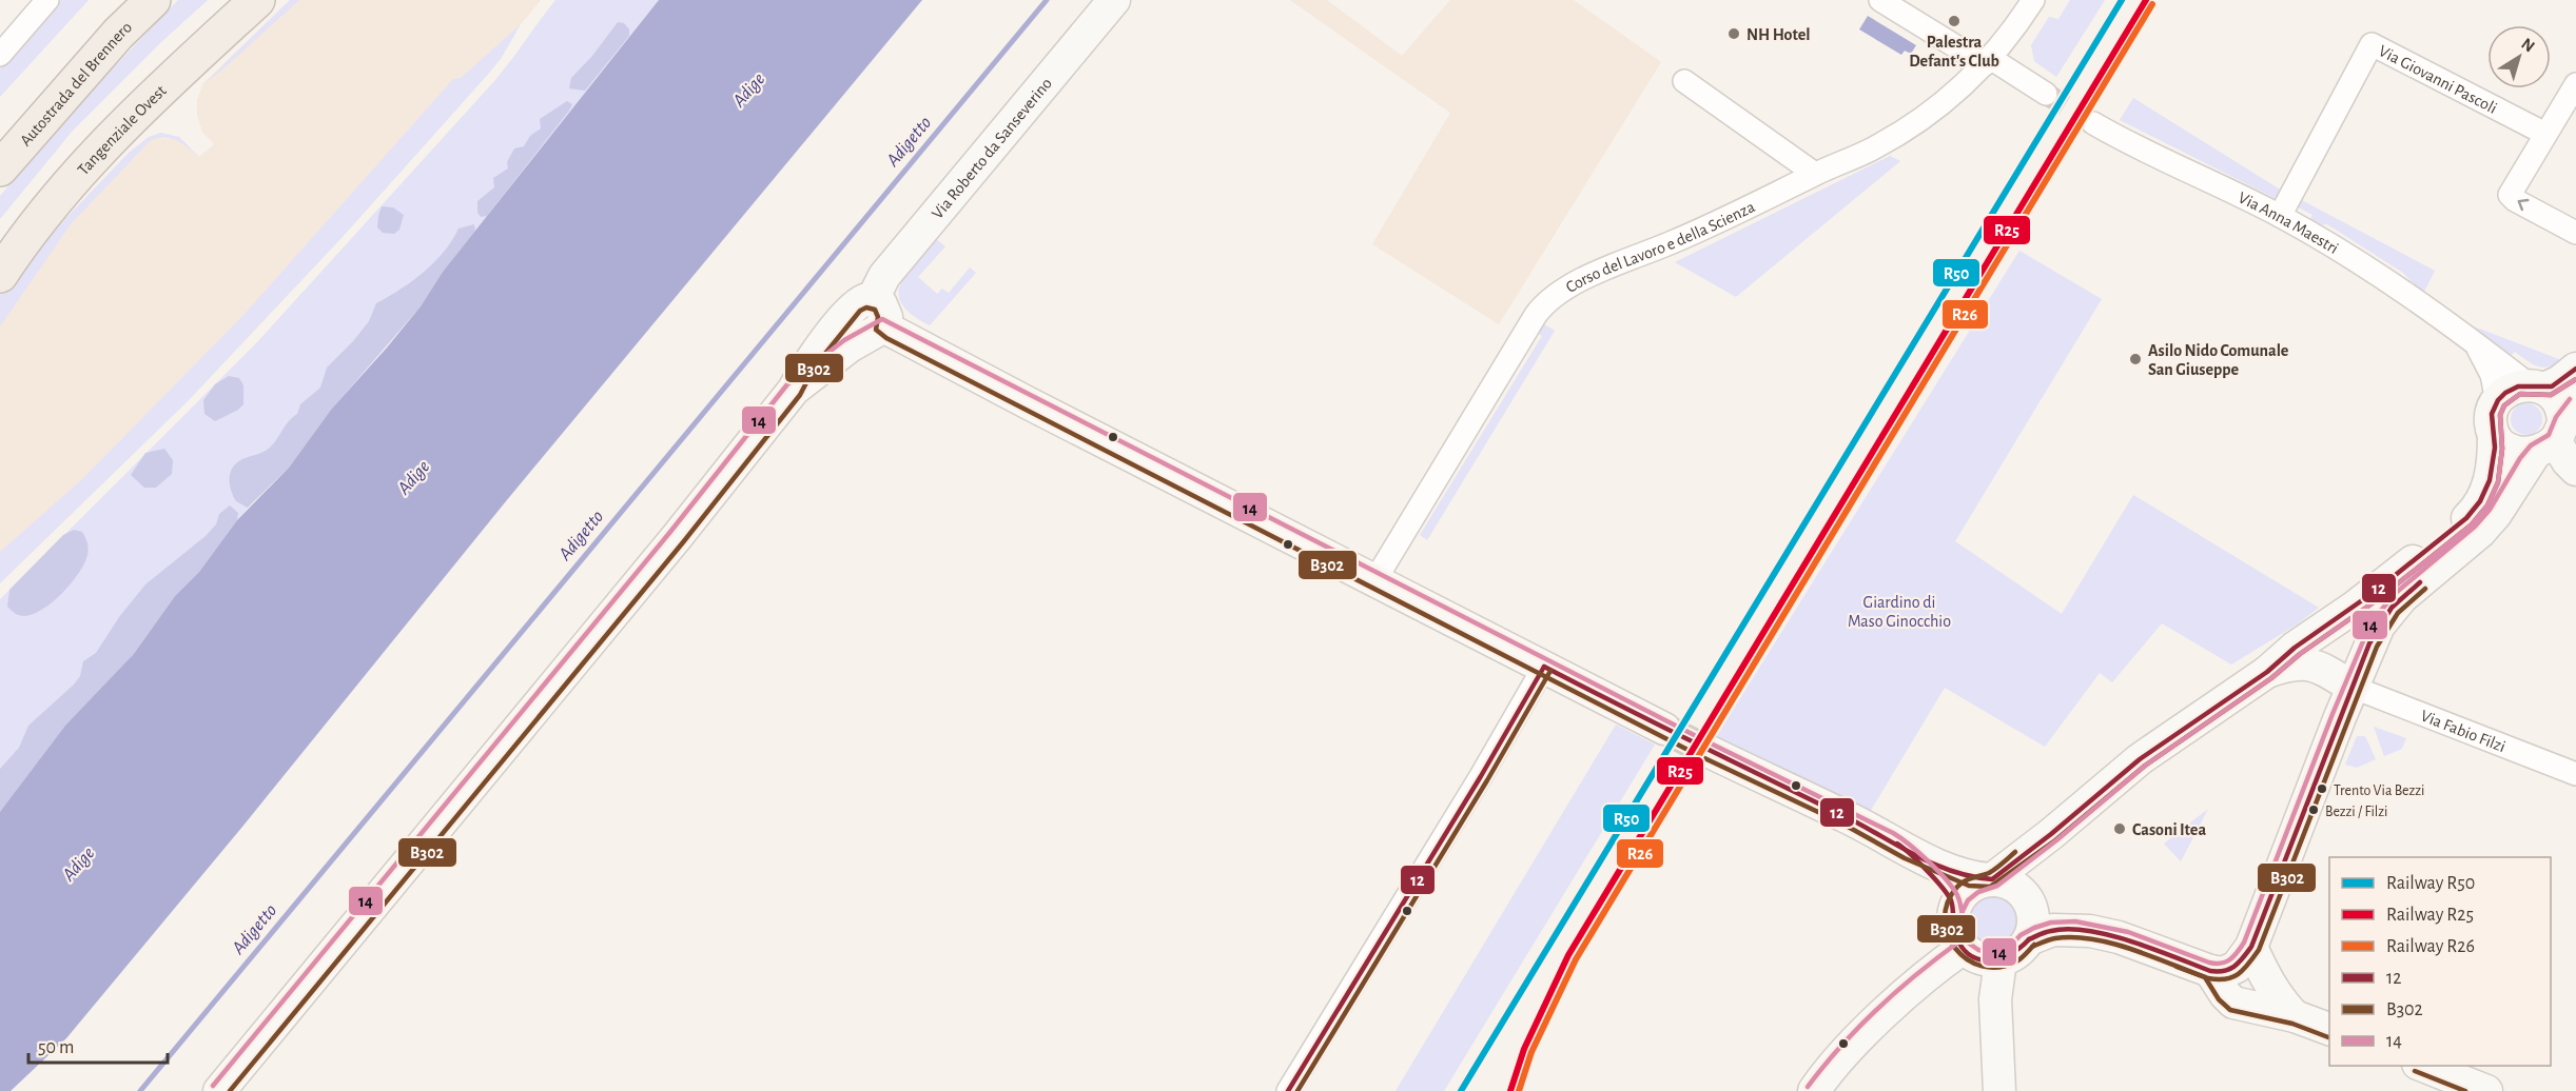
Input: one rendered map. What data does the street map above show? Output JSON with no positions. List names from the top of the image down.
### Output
{
  "streets": {
    "highway": ["Autostrada del Brennero", "Tangenziale Ovest"],
    "street": [
      "Via Giovanni Pascoli",
      "Via Roberto da Sanseverino",
      "Via Anna Maestri",
      "Corso del Lavoro e della Scienza",
      "Via Fabio Filzi"
    ]
  },
  "crossings": [
    ["Via Giovanni Pascoli", "Via Anna Maestri"]
  ],
  "water": ["Adige", "Adigetto"],
  "parks": ["Giardino di Maso Ginocchio"],
  "places": [
    "Palestra Defant's Club",
    "NH Hotel",
    "Asilo Nido Comunale San Giuseppe",
    "Trento Via Bezzi",
    "Bezzi / Filzi",
    "Casoni Itea"
  ],
  "lines": [
    "rail line R50",
    "rail line R25",
    "rail line R26",
    "transit line B302",
    "transit line 14",
    "transit line 12"
  ],
  "legend": [
    "Railway R50",
    "Railway R25",
    "Railway R26",
    "12",
    "B302",
    "14"
  ],
  "scale_bar": "50 m",
  "north": "top right"
}
